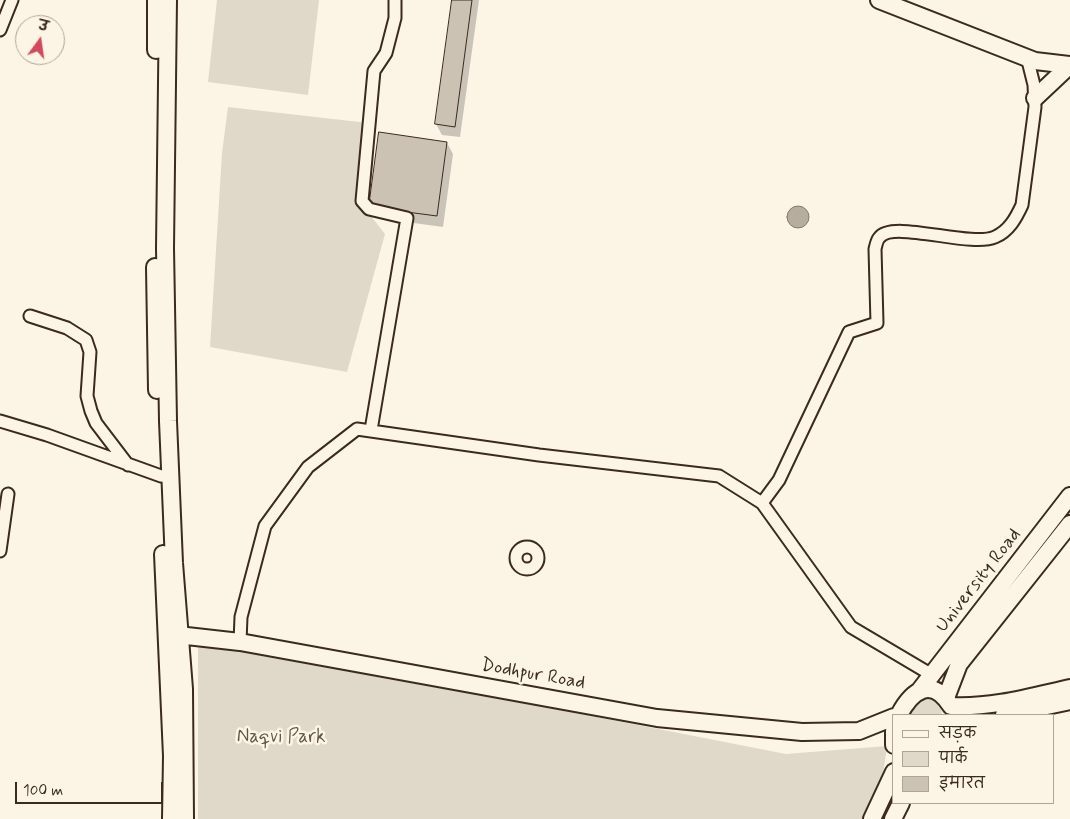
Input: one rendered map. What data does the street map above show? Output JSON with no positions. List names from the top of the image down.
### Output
{
  "streets": {
    "main road": ["University Road", "Dodhpur Road"]
  },
  "parks": ["Naqvi Park"],
  "legend": ["सड़क", "पार्क", "इमारत"],
  "scale_bar": "100 m",
  "north": "top"
}
